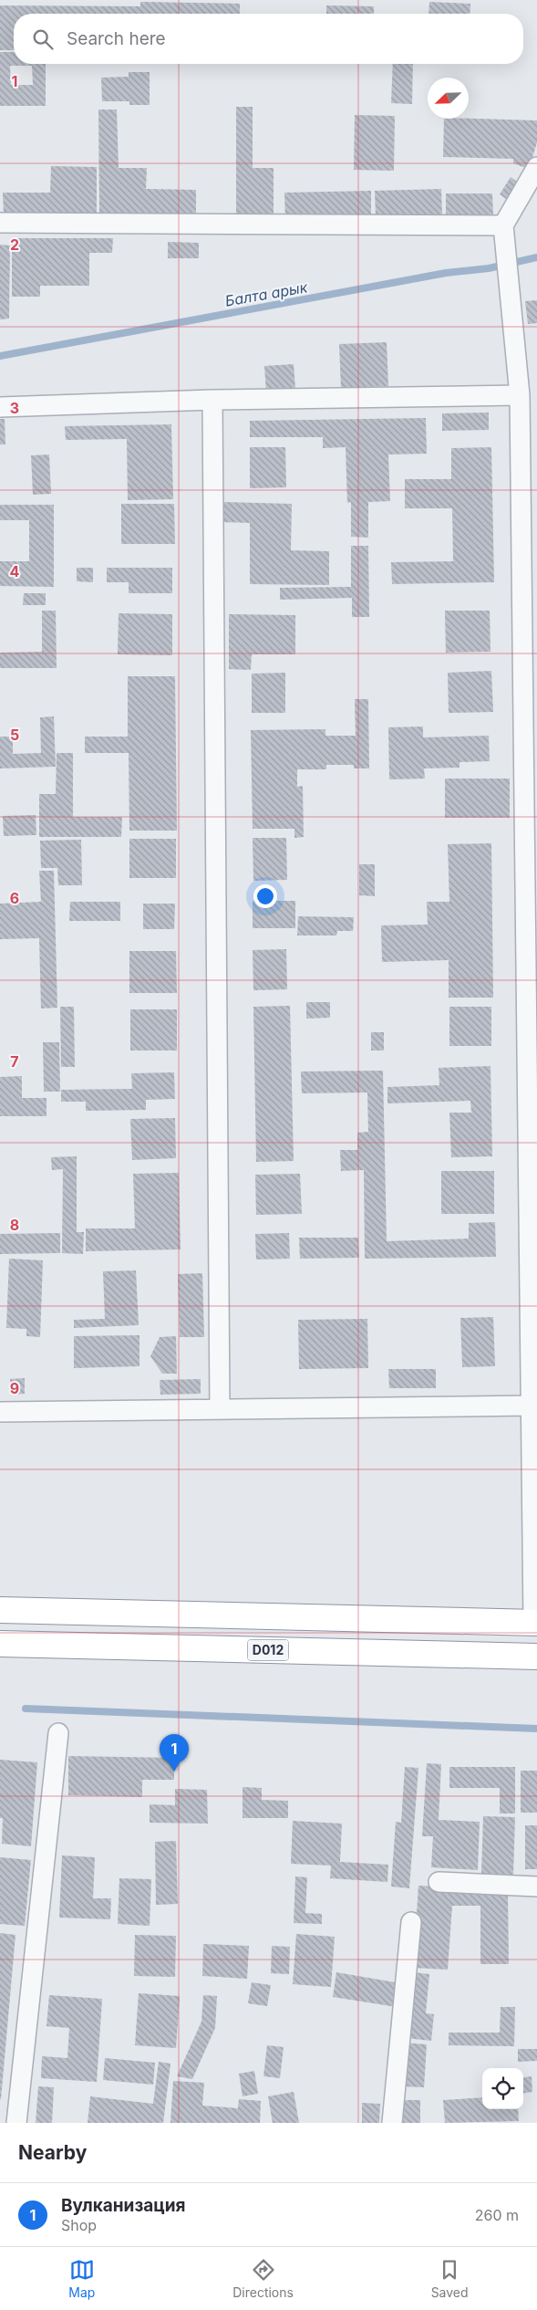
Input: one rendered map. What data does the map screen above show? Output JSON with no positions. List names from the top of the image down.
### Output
{
  "streets": {
    "highway": ["D012"]
  },
  "water": ["Балта арык"],
  "north": "bottom left",
  "page": {
    "search": "Search here",
    "pins": "1",
    "heading": "Nearby",
    "list": [
      {
        "mark": "1",
        "name": "Вулканизация",
        "note": "Shop",
        "value": "260 m"
      }
    ],
    "nav": ["Map", "Directions", "Saved"]
  },
  "grid": {
    "rows": [
      "1",
      "2",
      "3",
      "4",
      "5",
      "6",
      "7",
      "8",
      "9"
    ]
  }
}
